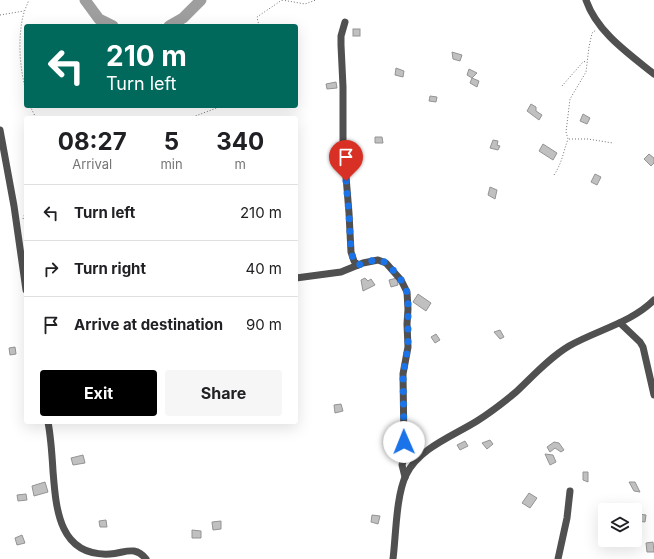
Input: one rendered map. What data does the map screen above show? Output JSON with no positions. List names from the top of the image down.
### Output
{
  "page": {
    "turn": ["210 m", "Turn left"],
    "eta": [
      "08:27",
      "Arrival",
      "5",
      "min",
      "340",
      "m"
    ],
    "list": [
      {
        "name": "Turn left",
        "value": "210 m"
      },
      {
        "name": "Turn right",
        "value": "40 m"
      },
      {
        "name": "Arrive at destination",
        "value": "90 m"
      }
    ],
    "buttons": ["Exit", "Share"]
  }
}
